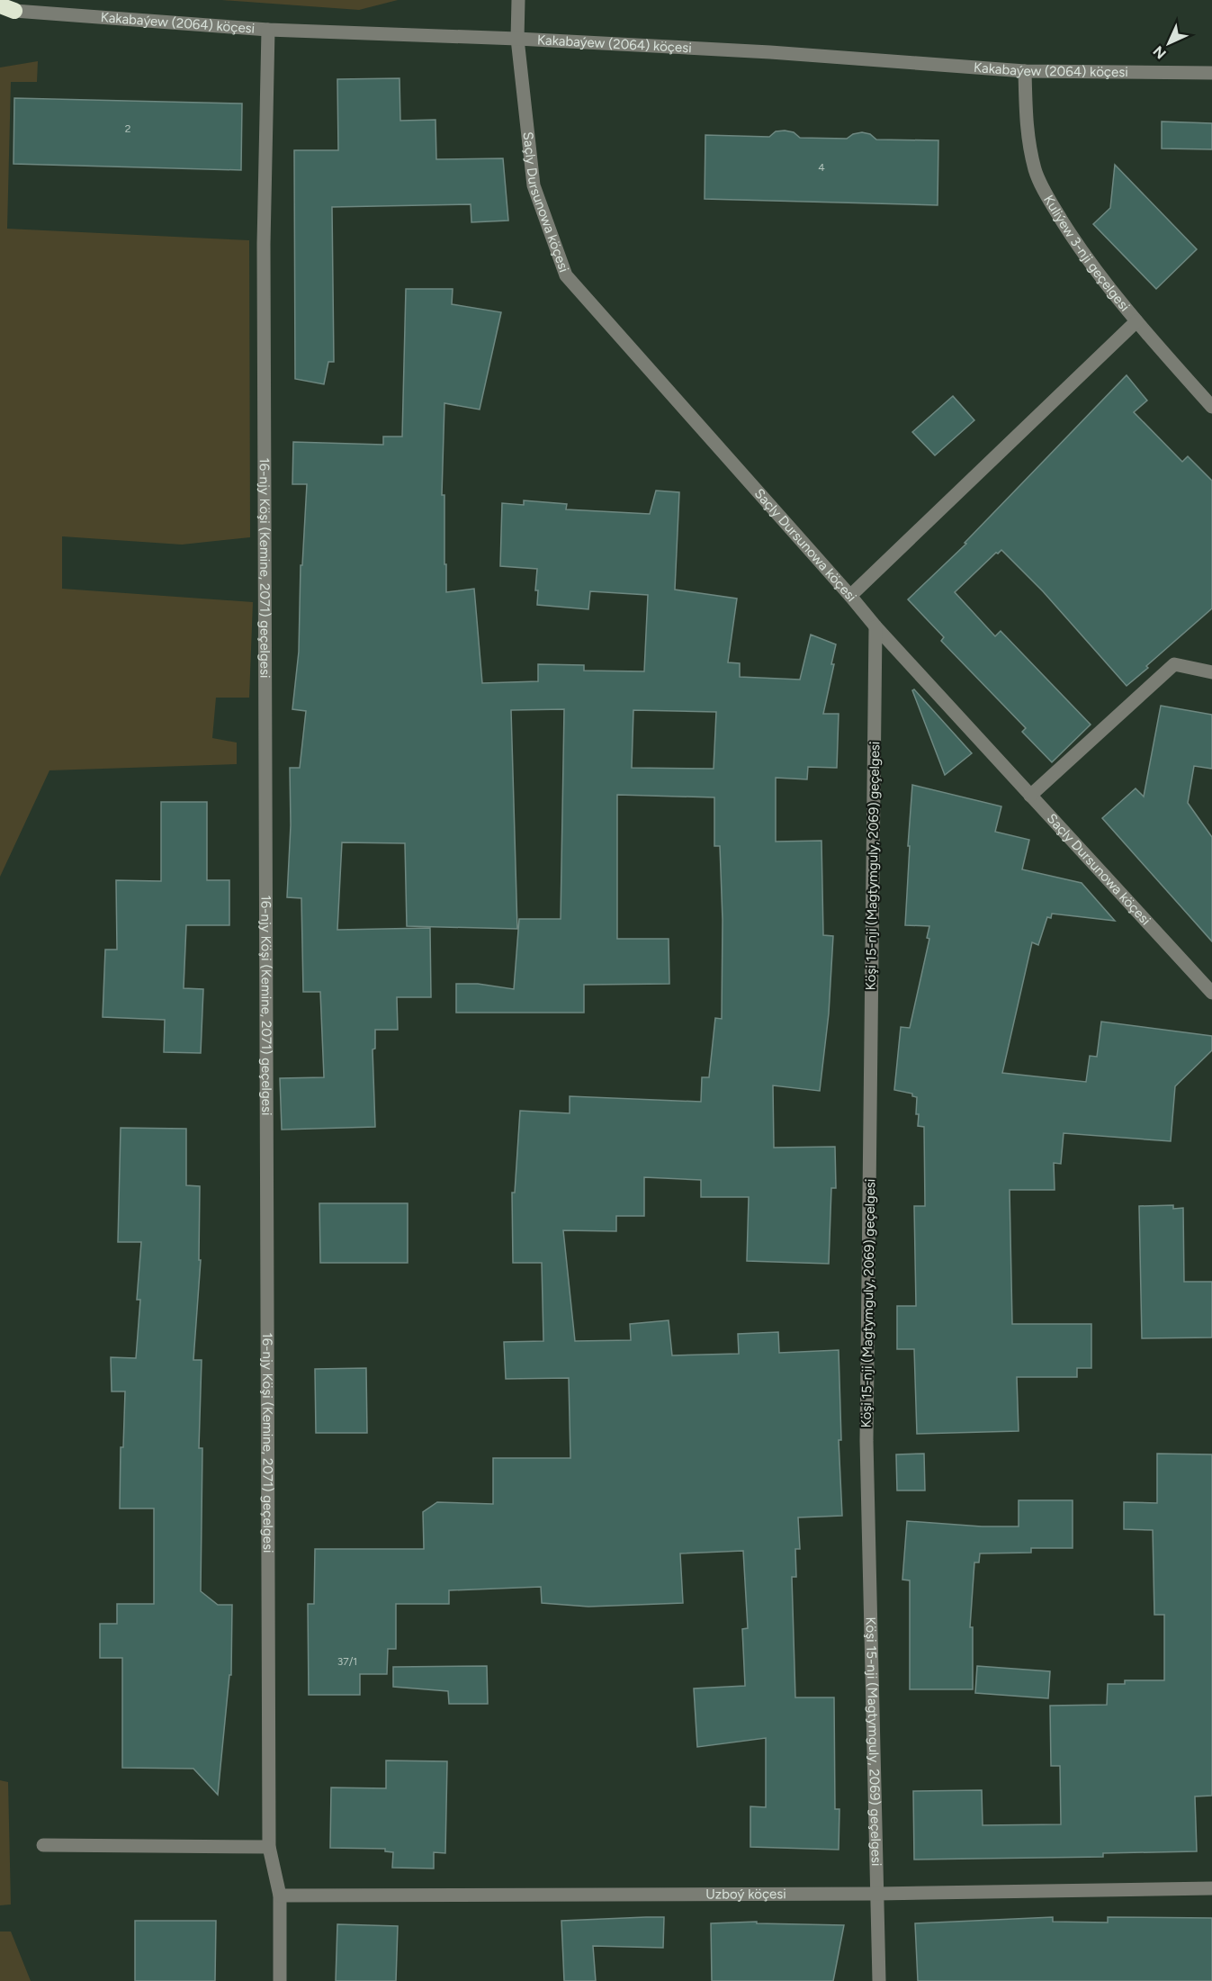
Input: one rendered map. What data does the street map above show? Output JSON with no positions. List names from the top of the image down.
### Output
{
  "streets": {
    "street": [
      "Kakabaýew (2064) köçesi",
      "Saçly Dursunowa köçesi",
      "Kuliýew 3-nji geçelgesi",
      "16-njy Köşi (Kemine, 2071) geçelgesi",
      "Köşi 15-nji (Magtymguly, 2069) geçelgesi",
      "Uzboý köçesi"
    ]
  },
  "crossings": [
    ["Kakabaýew (2064) köçesi", "Saçly Dursunowa köçesi"],
    ["Kakabaýew (2064) köçesi", "Kuliýew 3-nji geçelgesi"],
    ["Kakabaýew (2064) köçesi", "16-njy Köşi (Kemine, 2071) geçelgesi"],
    ["Saçly Dursunowa köçesi", "Köşi 15-nji (Magtymguly, 2069) geçelgesi"],
    ["16-njy Köşi (Kemine, 2071) geçelgesi", "Uzboý köçesi"],
    ["Köşi 15-nji (Magtymguly, 2069) geçelgesi", "Uzboý köçesi"]
  ],
  "house_numbers": ["2", "4", "37/1"],
  "north": "bottom left"
}
